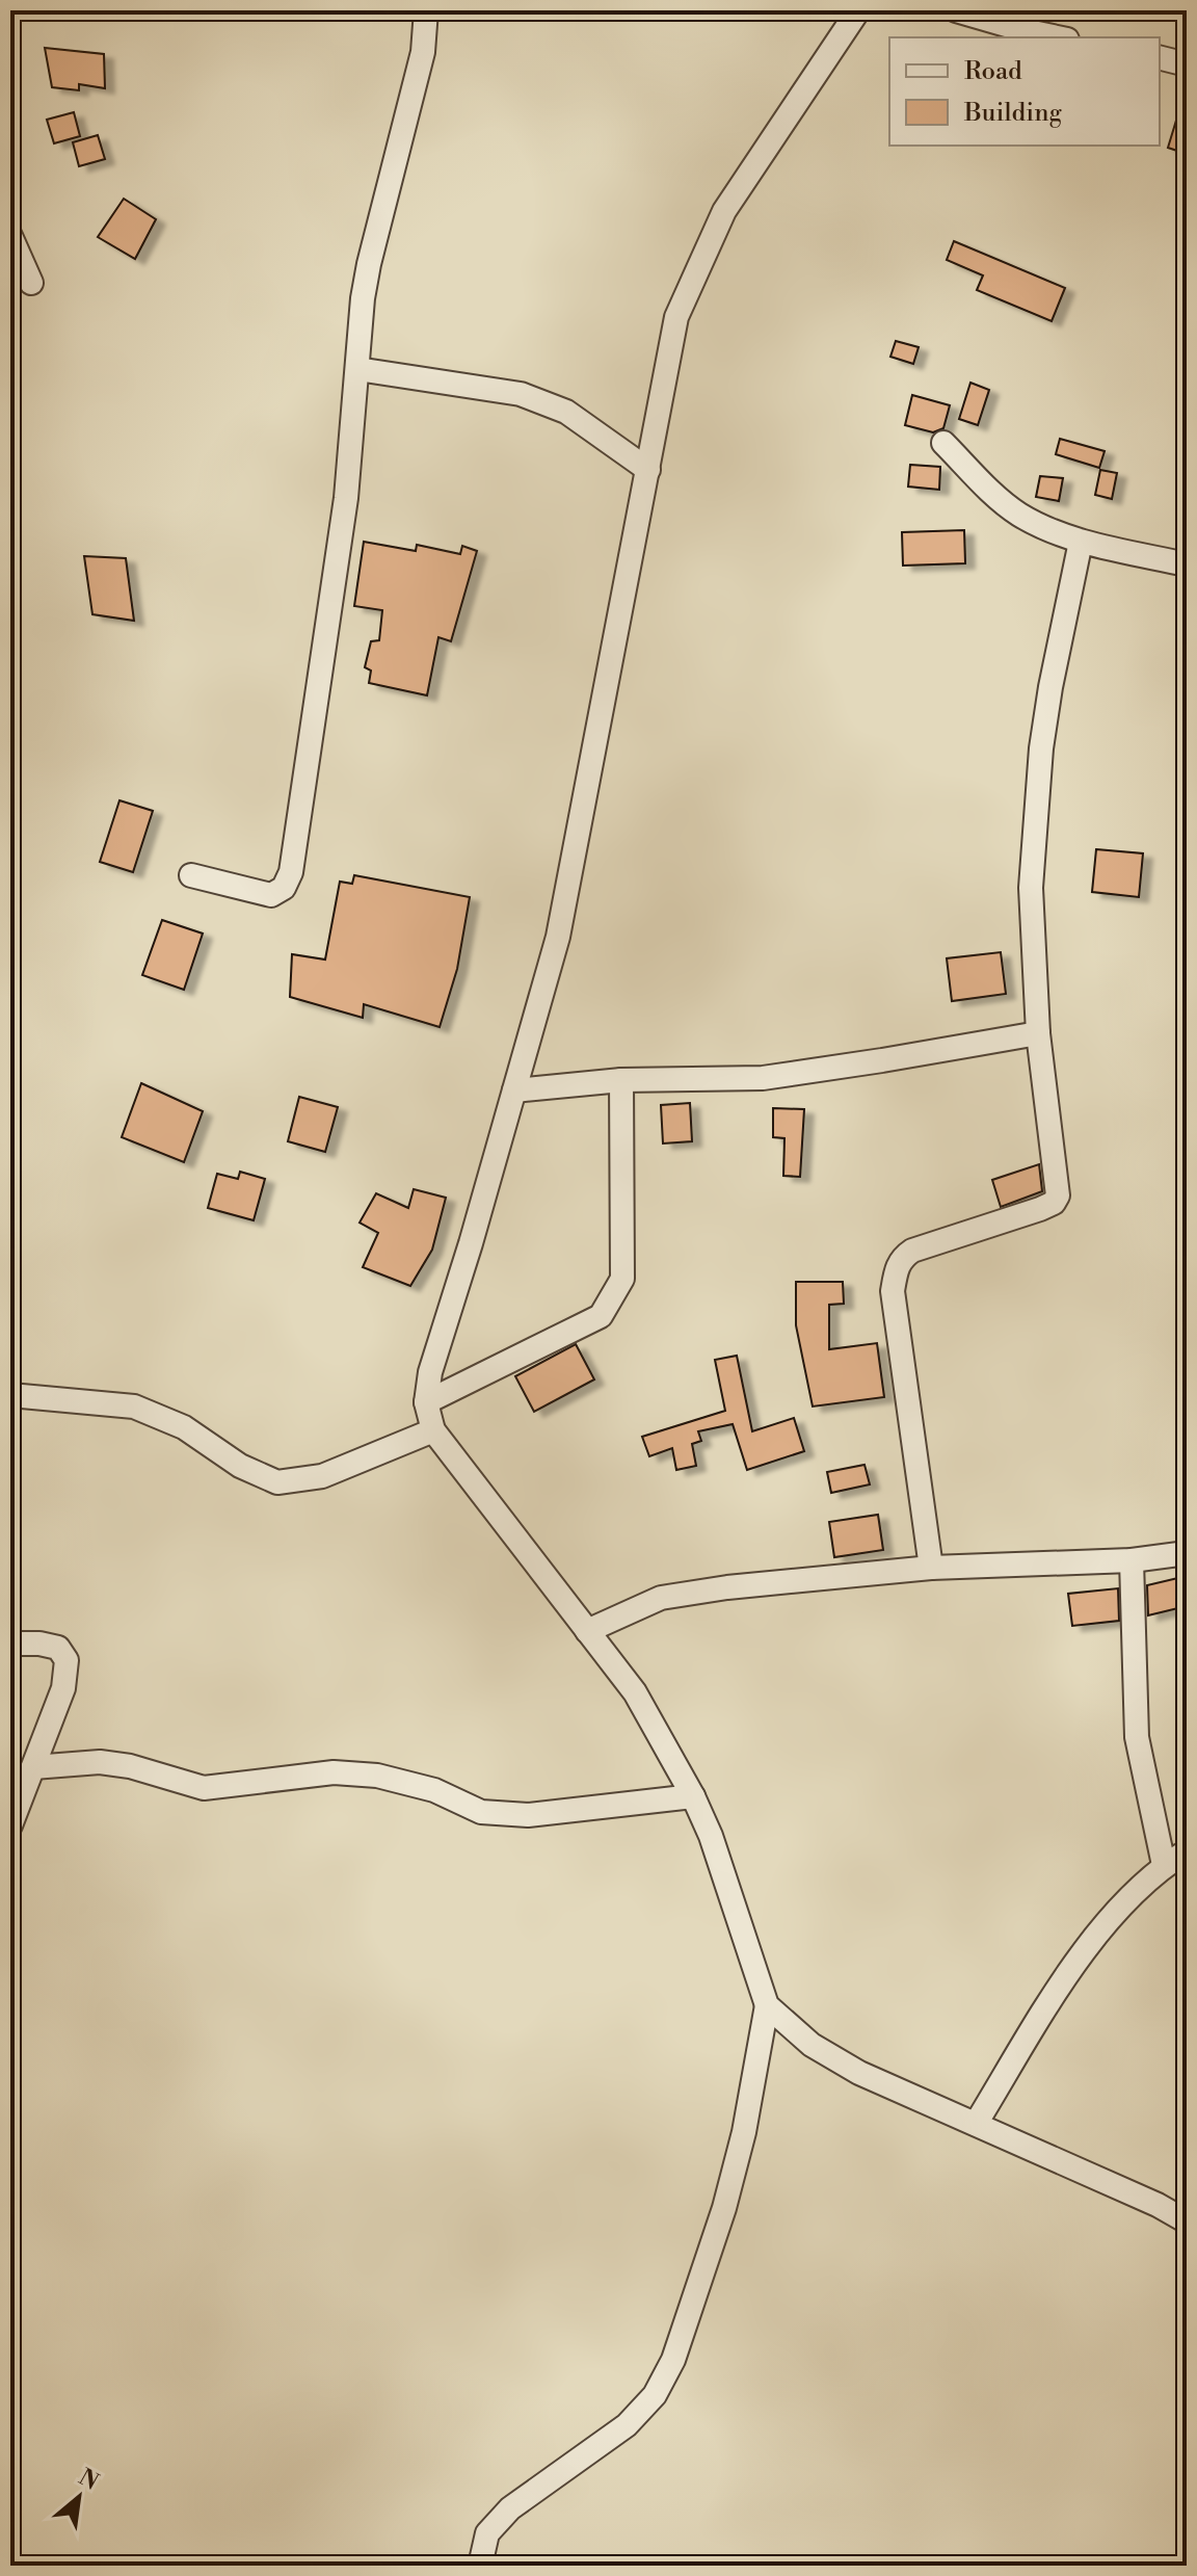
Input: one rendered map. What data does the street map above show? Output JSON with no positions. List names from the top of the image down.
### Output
{
  "legend": ["Road", "Building"],
  "north": "top right"
}
